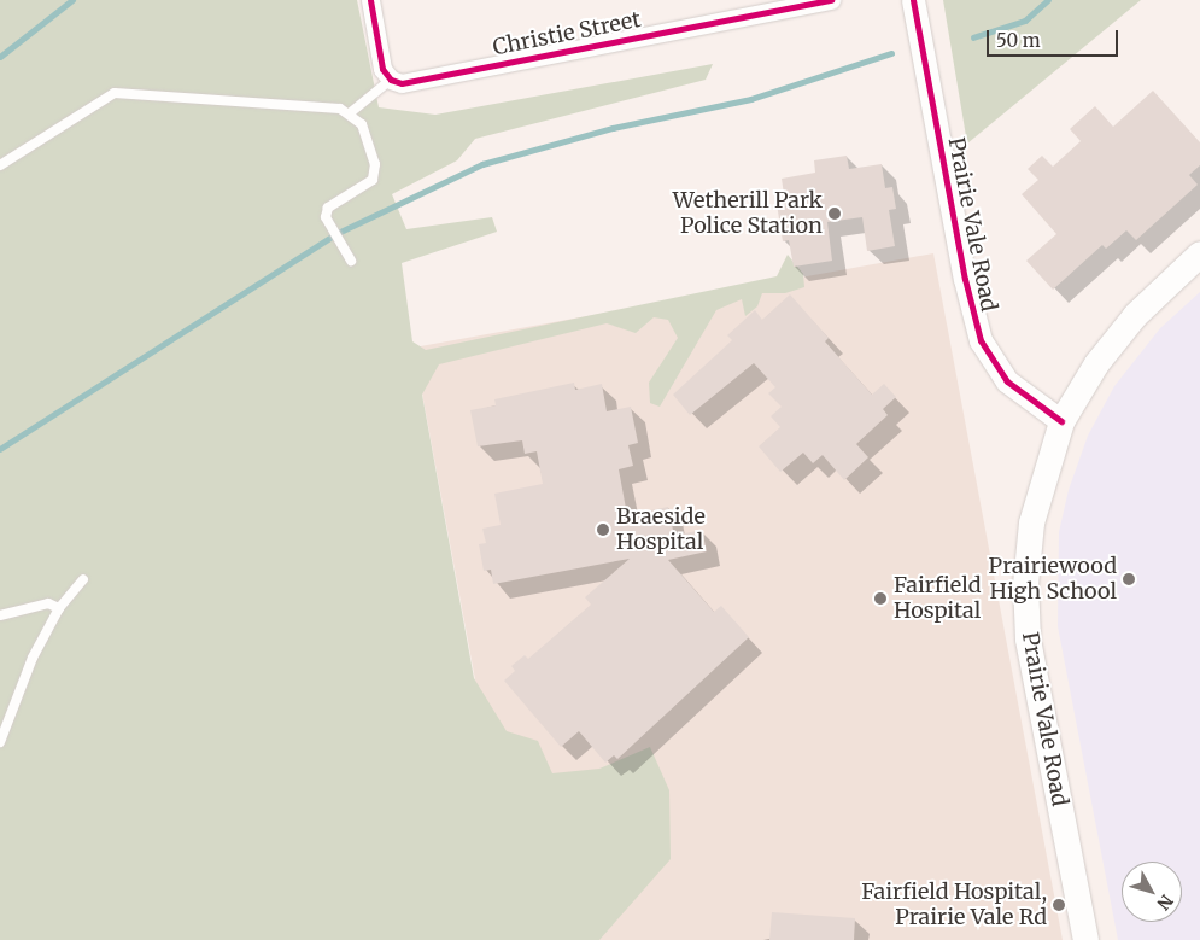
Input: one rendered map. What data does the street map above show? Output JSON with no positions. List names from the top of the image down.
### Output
{
  "streets": {
    "main road": ["Prairie Vale Road"],
    "street": ["Christie Street"]
  },
  "places": [
    "Wetherill Park Police Station",
    "Braeside Hospital",
    "Prairiewood High School",
    "Fairfield Hospital",
    "Fairfield Hospital, Prairie Vale Rd"
  ],
  "scale_bar": "50 m",
  "north": "bottom right"
}
